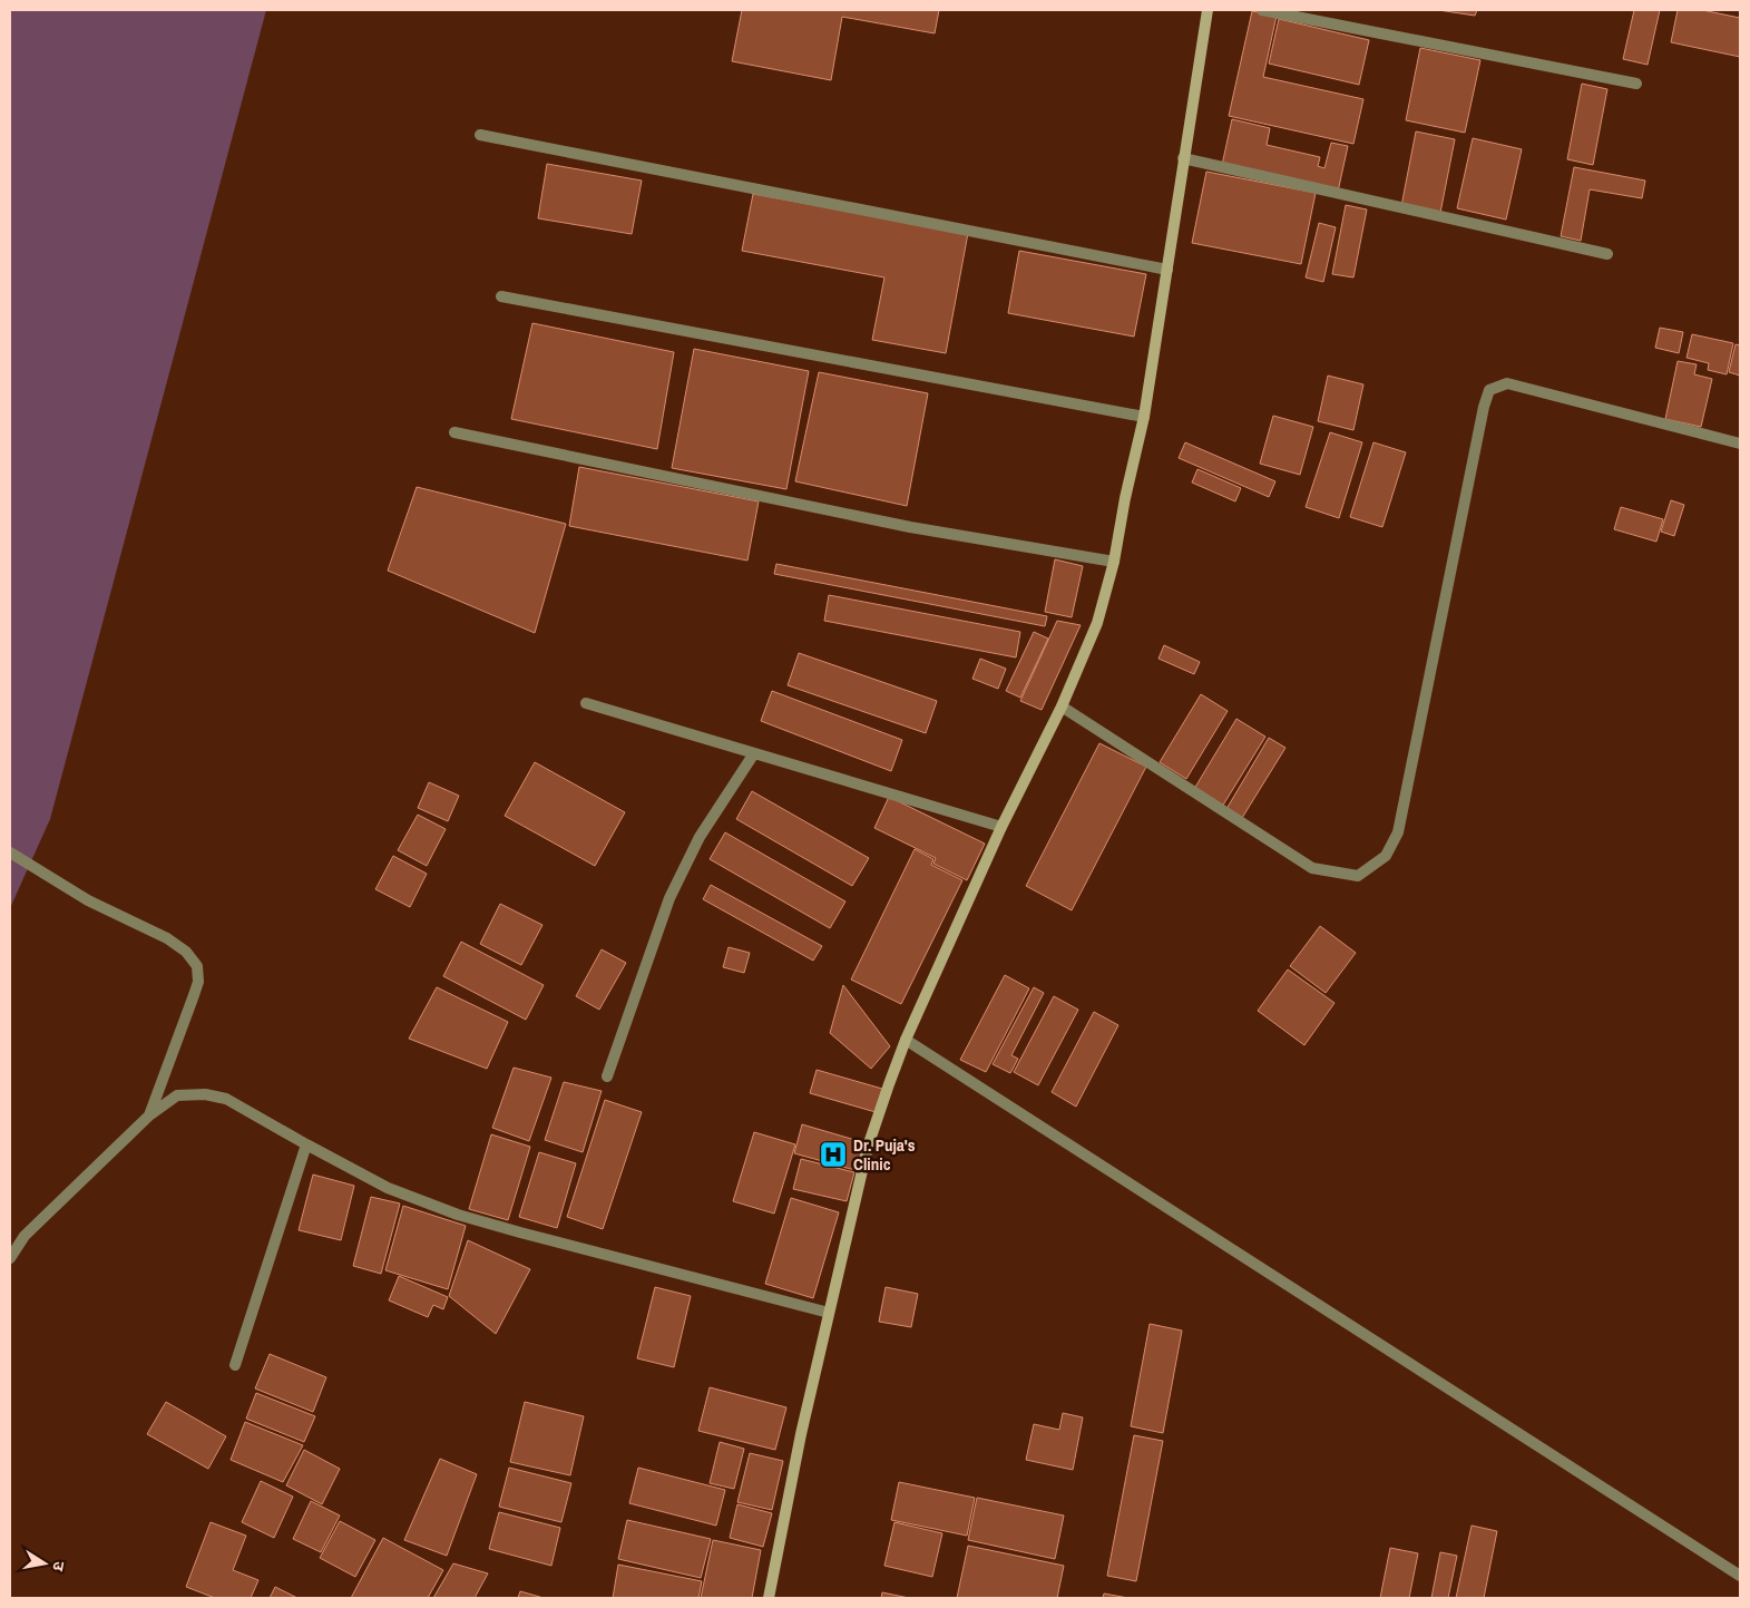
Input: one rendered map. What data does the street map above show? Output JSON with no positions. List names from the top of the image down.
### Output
{
  "places": {
    "hospital": ["Dr. Puja's Clinic"]
  },
  "north": "right"
}
